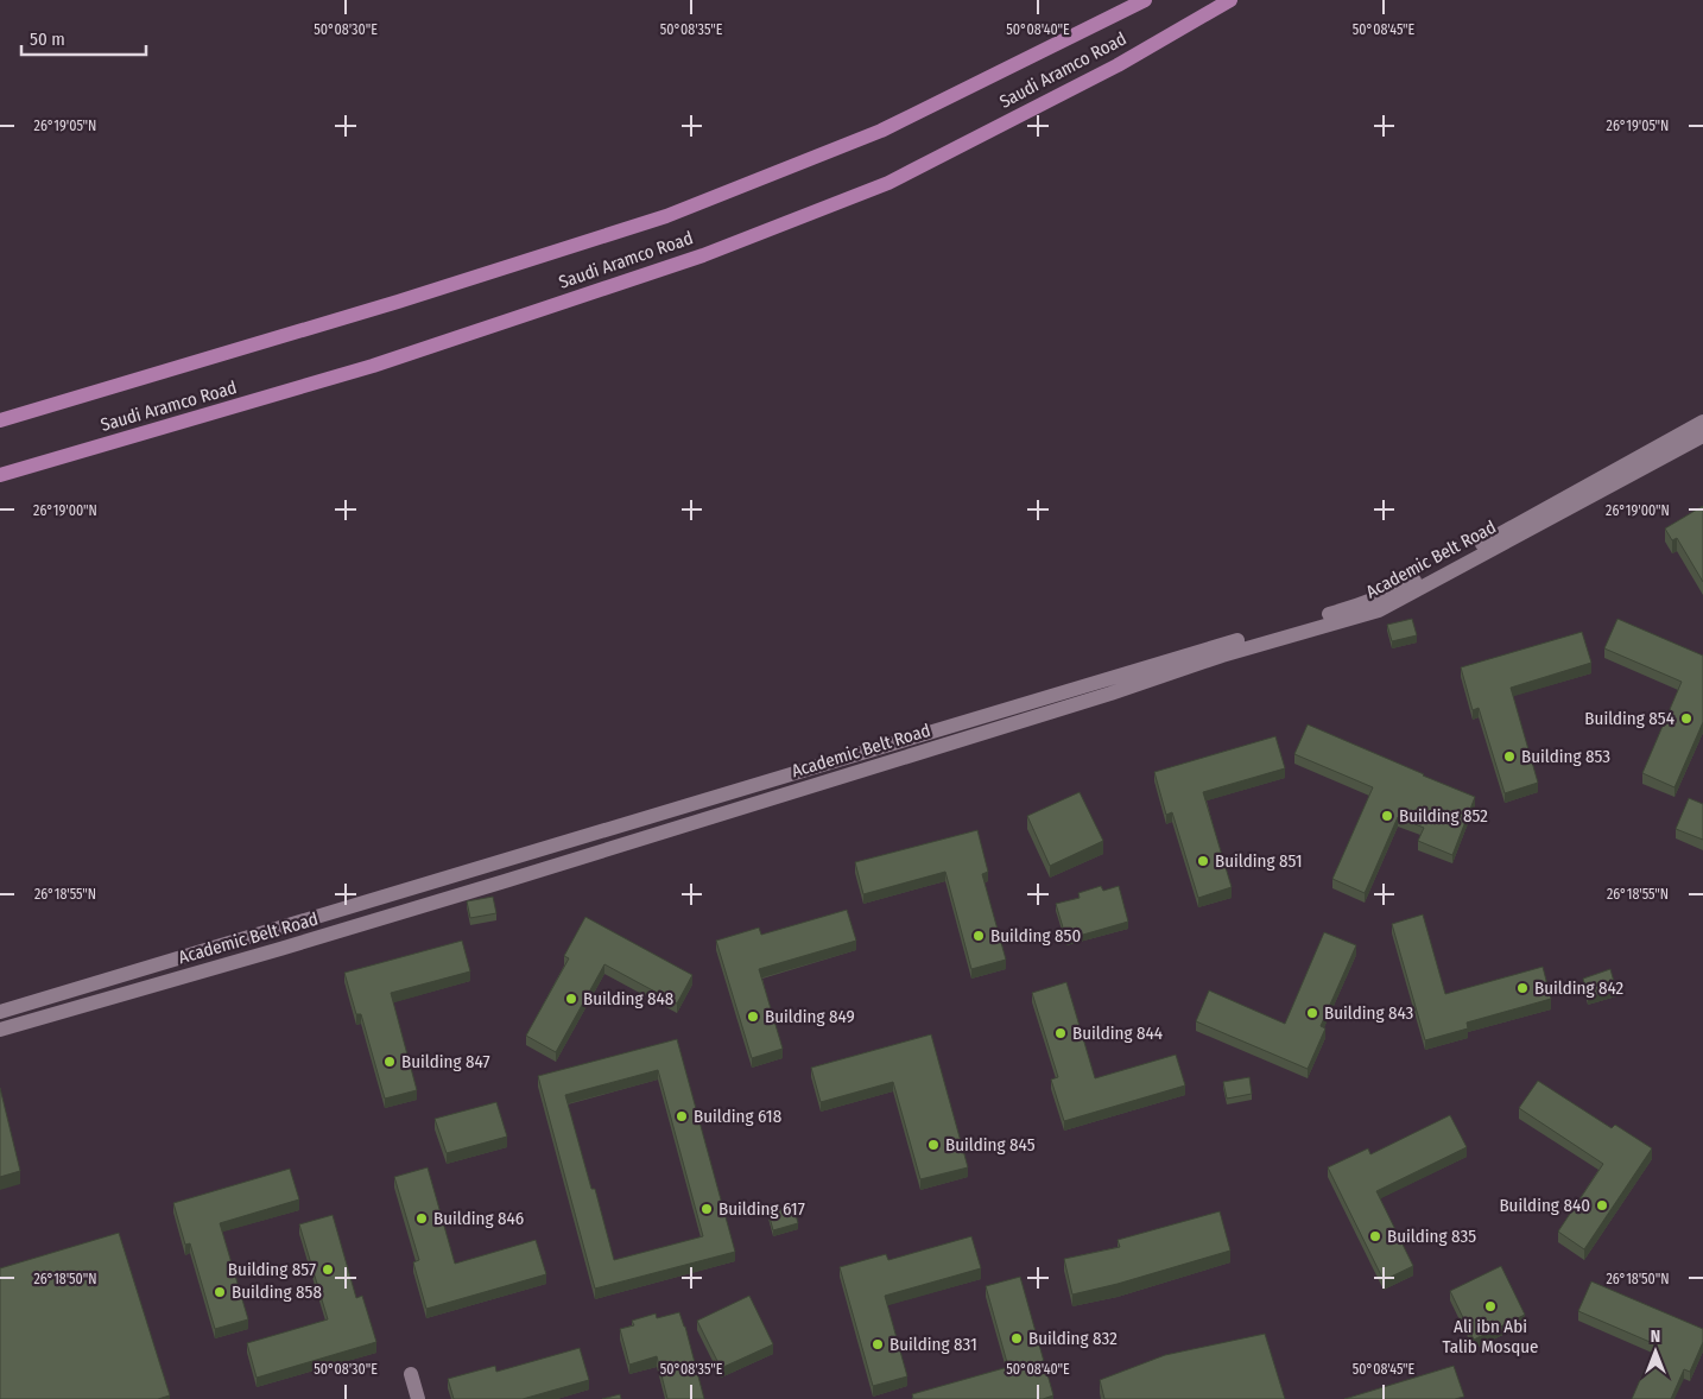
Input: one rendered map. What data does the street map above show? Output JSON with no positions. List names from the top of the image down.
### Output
{
  "streets": {
    "main road": ["Saudi Aramco Road"],
    "street": ["Academic Belt Road"]
  },
  "places": [
    "Building 854",
    "Building 853",
    "Building 852",
    "Building 851",
    "Building 850",
    "Building 842",
    "Building 848",
    "Building 843",
    "Building 849",
    "Building 844",
    "Building 847",
    "Building 618",
    "Building 845",
    "Building 840",
    "Building 617",
    "Building 846",
    "Building 835",
    "Building 857",
    "Building 858",
    "Ali ibn Abi Talib Mosque",
    "Building 832",
    "Building 831"
  ],
  "scale_bar": "50 m",
  "north": "top",
  "coordinates": [
    "50°08'30\"E",
    "50°08'35\"E",
    "50°08'40\"E",
    "50°08'45\"E",
    "26°19'05\"N",
    "26°19'00\"N",
    "26°18'55\"N",
    "26°18'50\"N"
  ]
}
